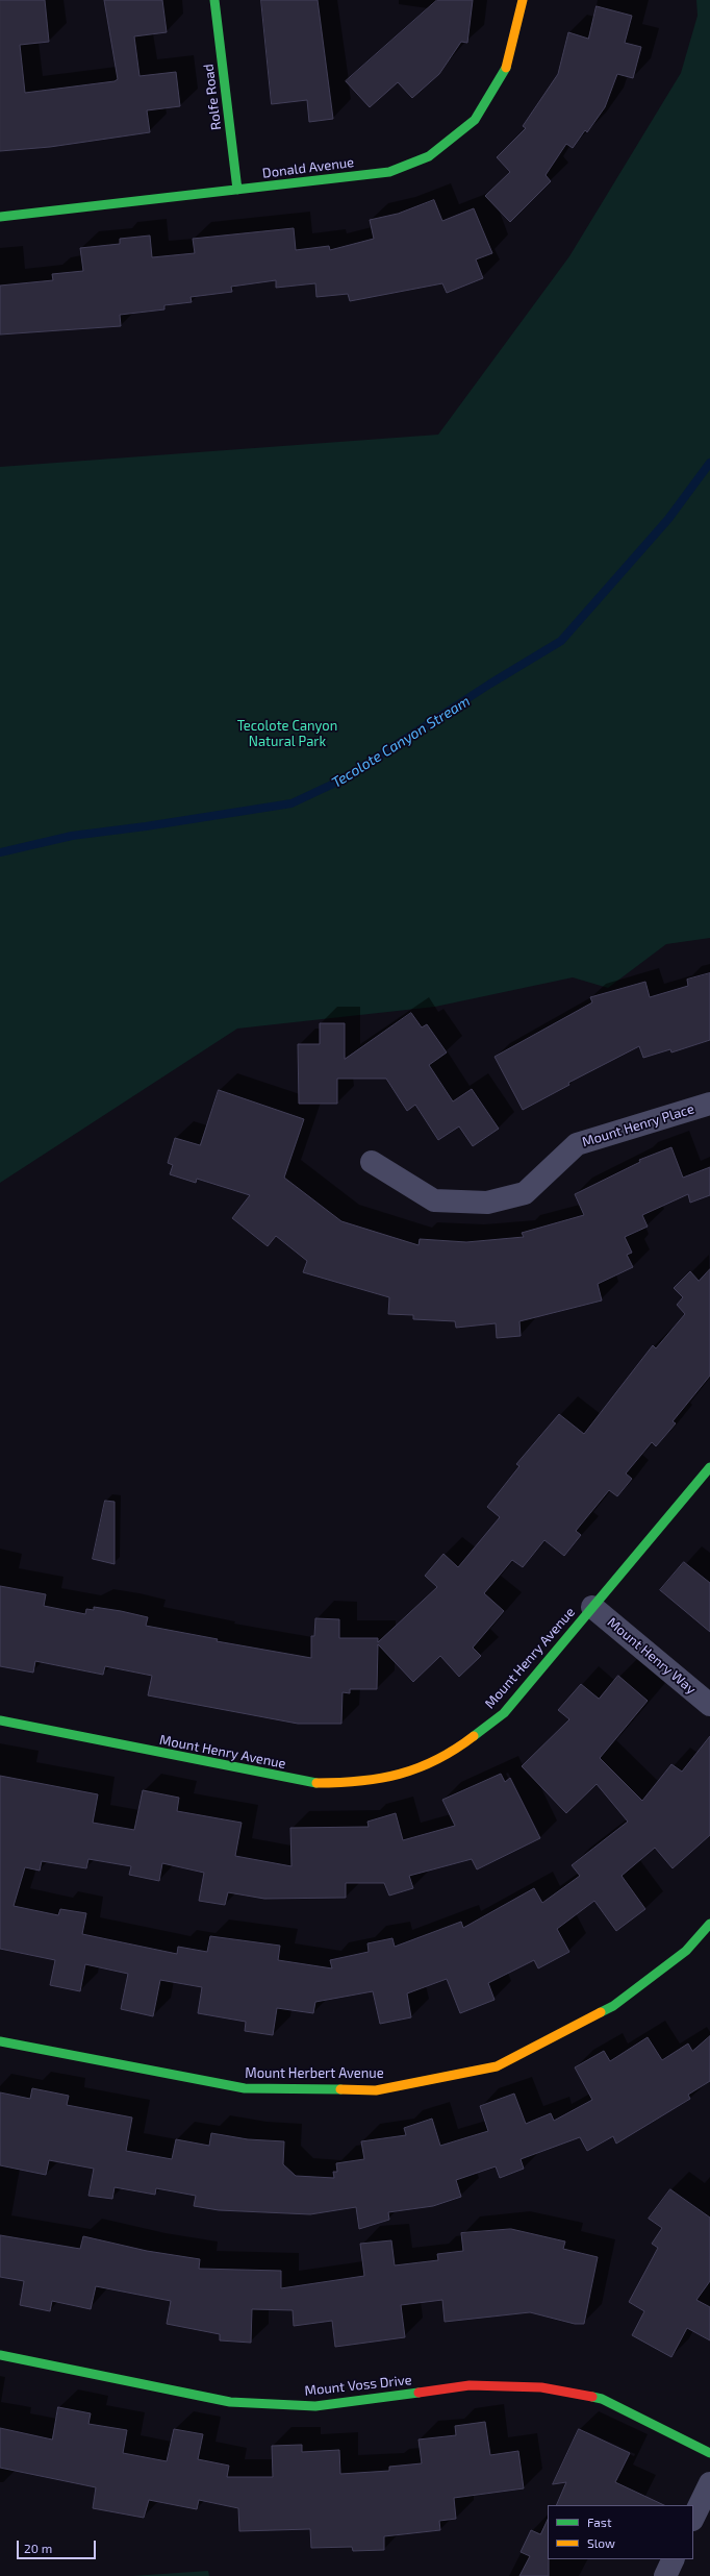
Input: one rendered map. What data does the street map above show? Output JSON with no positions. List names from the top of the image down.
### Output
{
  "streets": {
    "street": [
      "Rolfe Road",
      "Donald Avenue",
      "Mount Henry Place",
      "Mount Henry Way",
      "Mount Henry Avenue",
      "Mount Herbert Avenue",
      "Mount Voss Drive"
    ]
  },
  "crossings": [
    ["Rolfe Road", "Donald Avenue"],
    ["Mount Henry Way", "Mount Henry Avenue"]
  ],
  "water": ["Tecolote Canyon Stream"],
  "parks": ["Tecolote Canyon Natural Park"],
  "legend": ["Fast", "Slow"],
  "scale_bar": "20 m"
}
